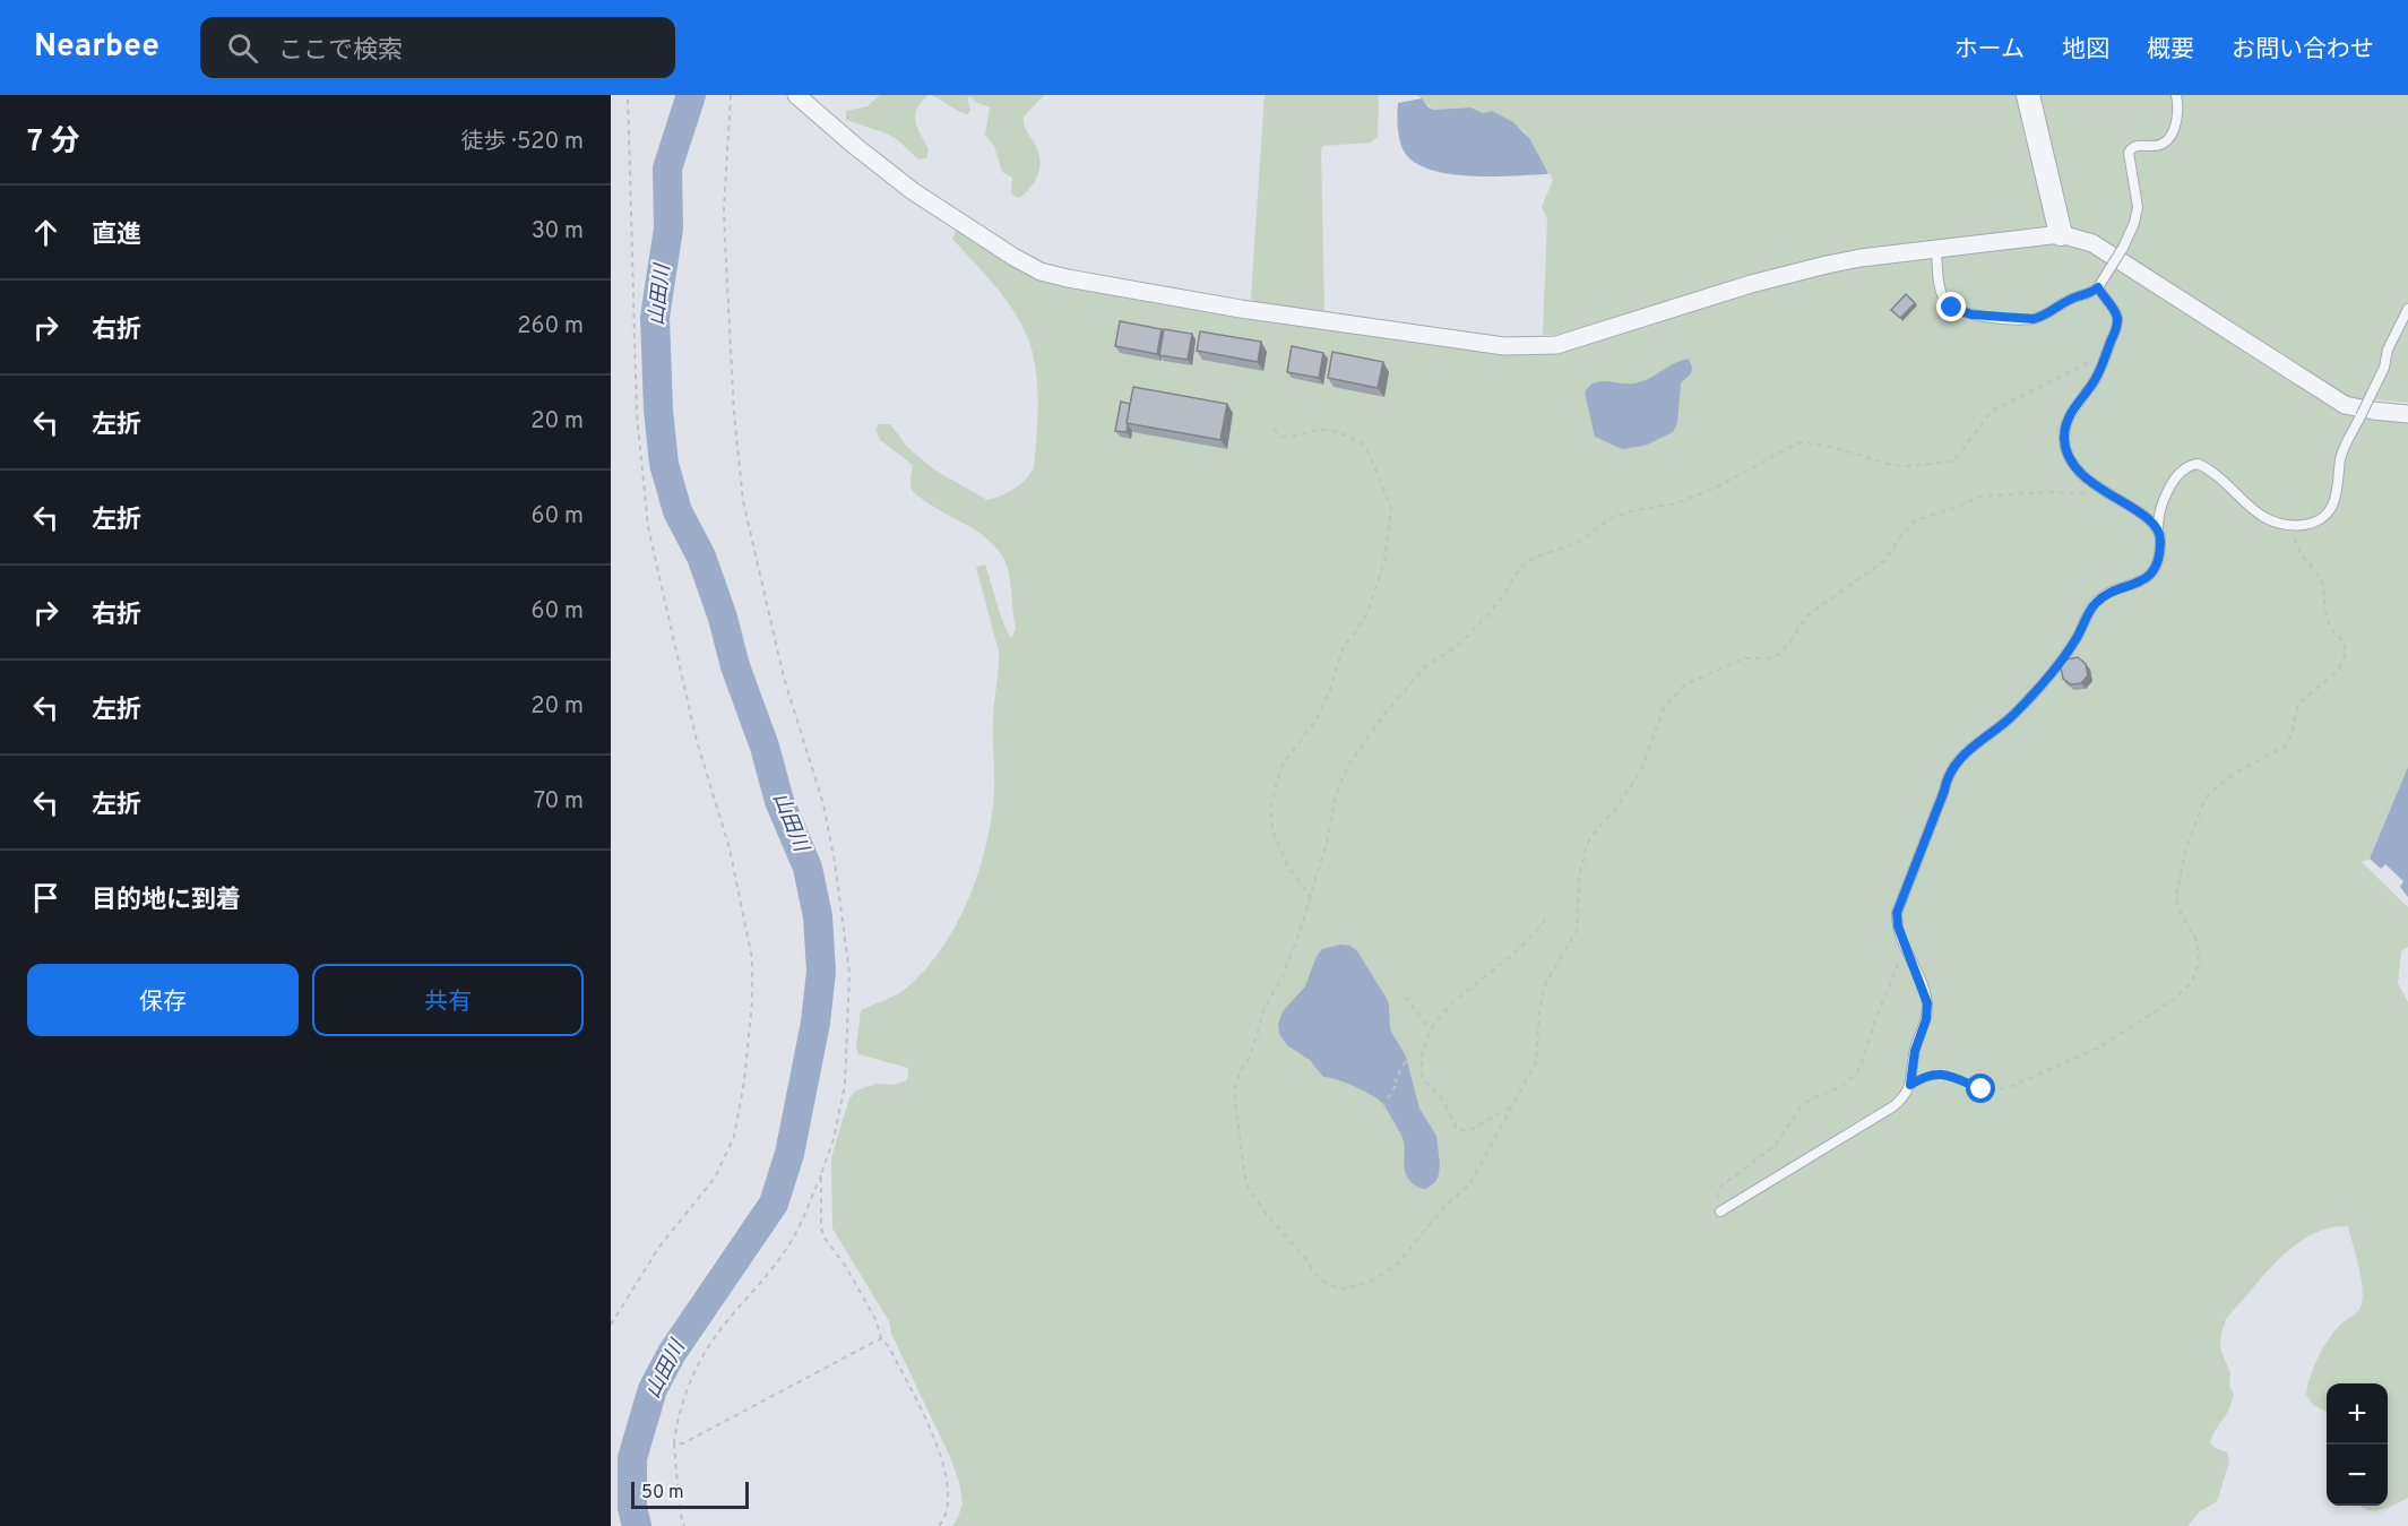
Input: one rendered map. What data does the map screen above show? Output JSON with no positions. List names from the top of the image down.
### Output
{
  "water": ["山田川"],
  "scale_bar": "50 m",
  "page": {
    "header": "Nearbee",
    "search": "ここで検索",
    "nav": [
      "ホーム",
      "地図",
      "概要",
      "お問い合わせ"
    ],
    "heading": ["7 分", "徒歩 · 520 m"],
    "list": [
      ["直進", "30 m"],
      ["右折", "260 m"],
      ["左折", "20 m"],
      ["左折", "60 m"],
      ["右折", "60 m"],
      ["左折", "20 m"],
      ["左折", "70 m"],
      "目的地に到着"
    ],
    "buttons": ["保存", "共有"],
    "map_buttons": ["+", "−"],
    "scale": "50 m"
  }
}
